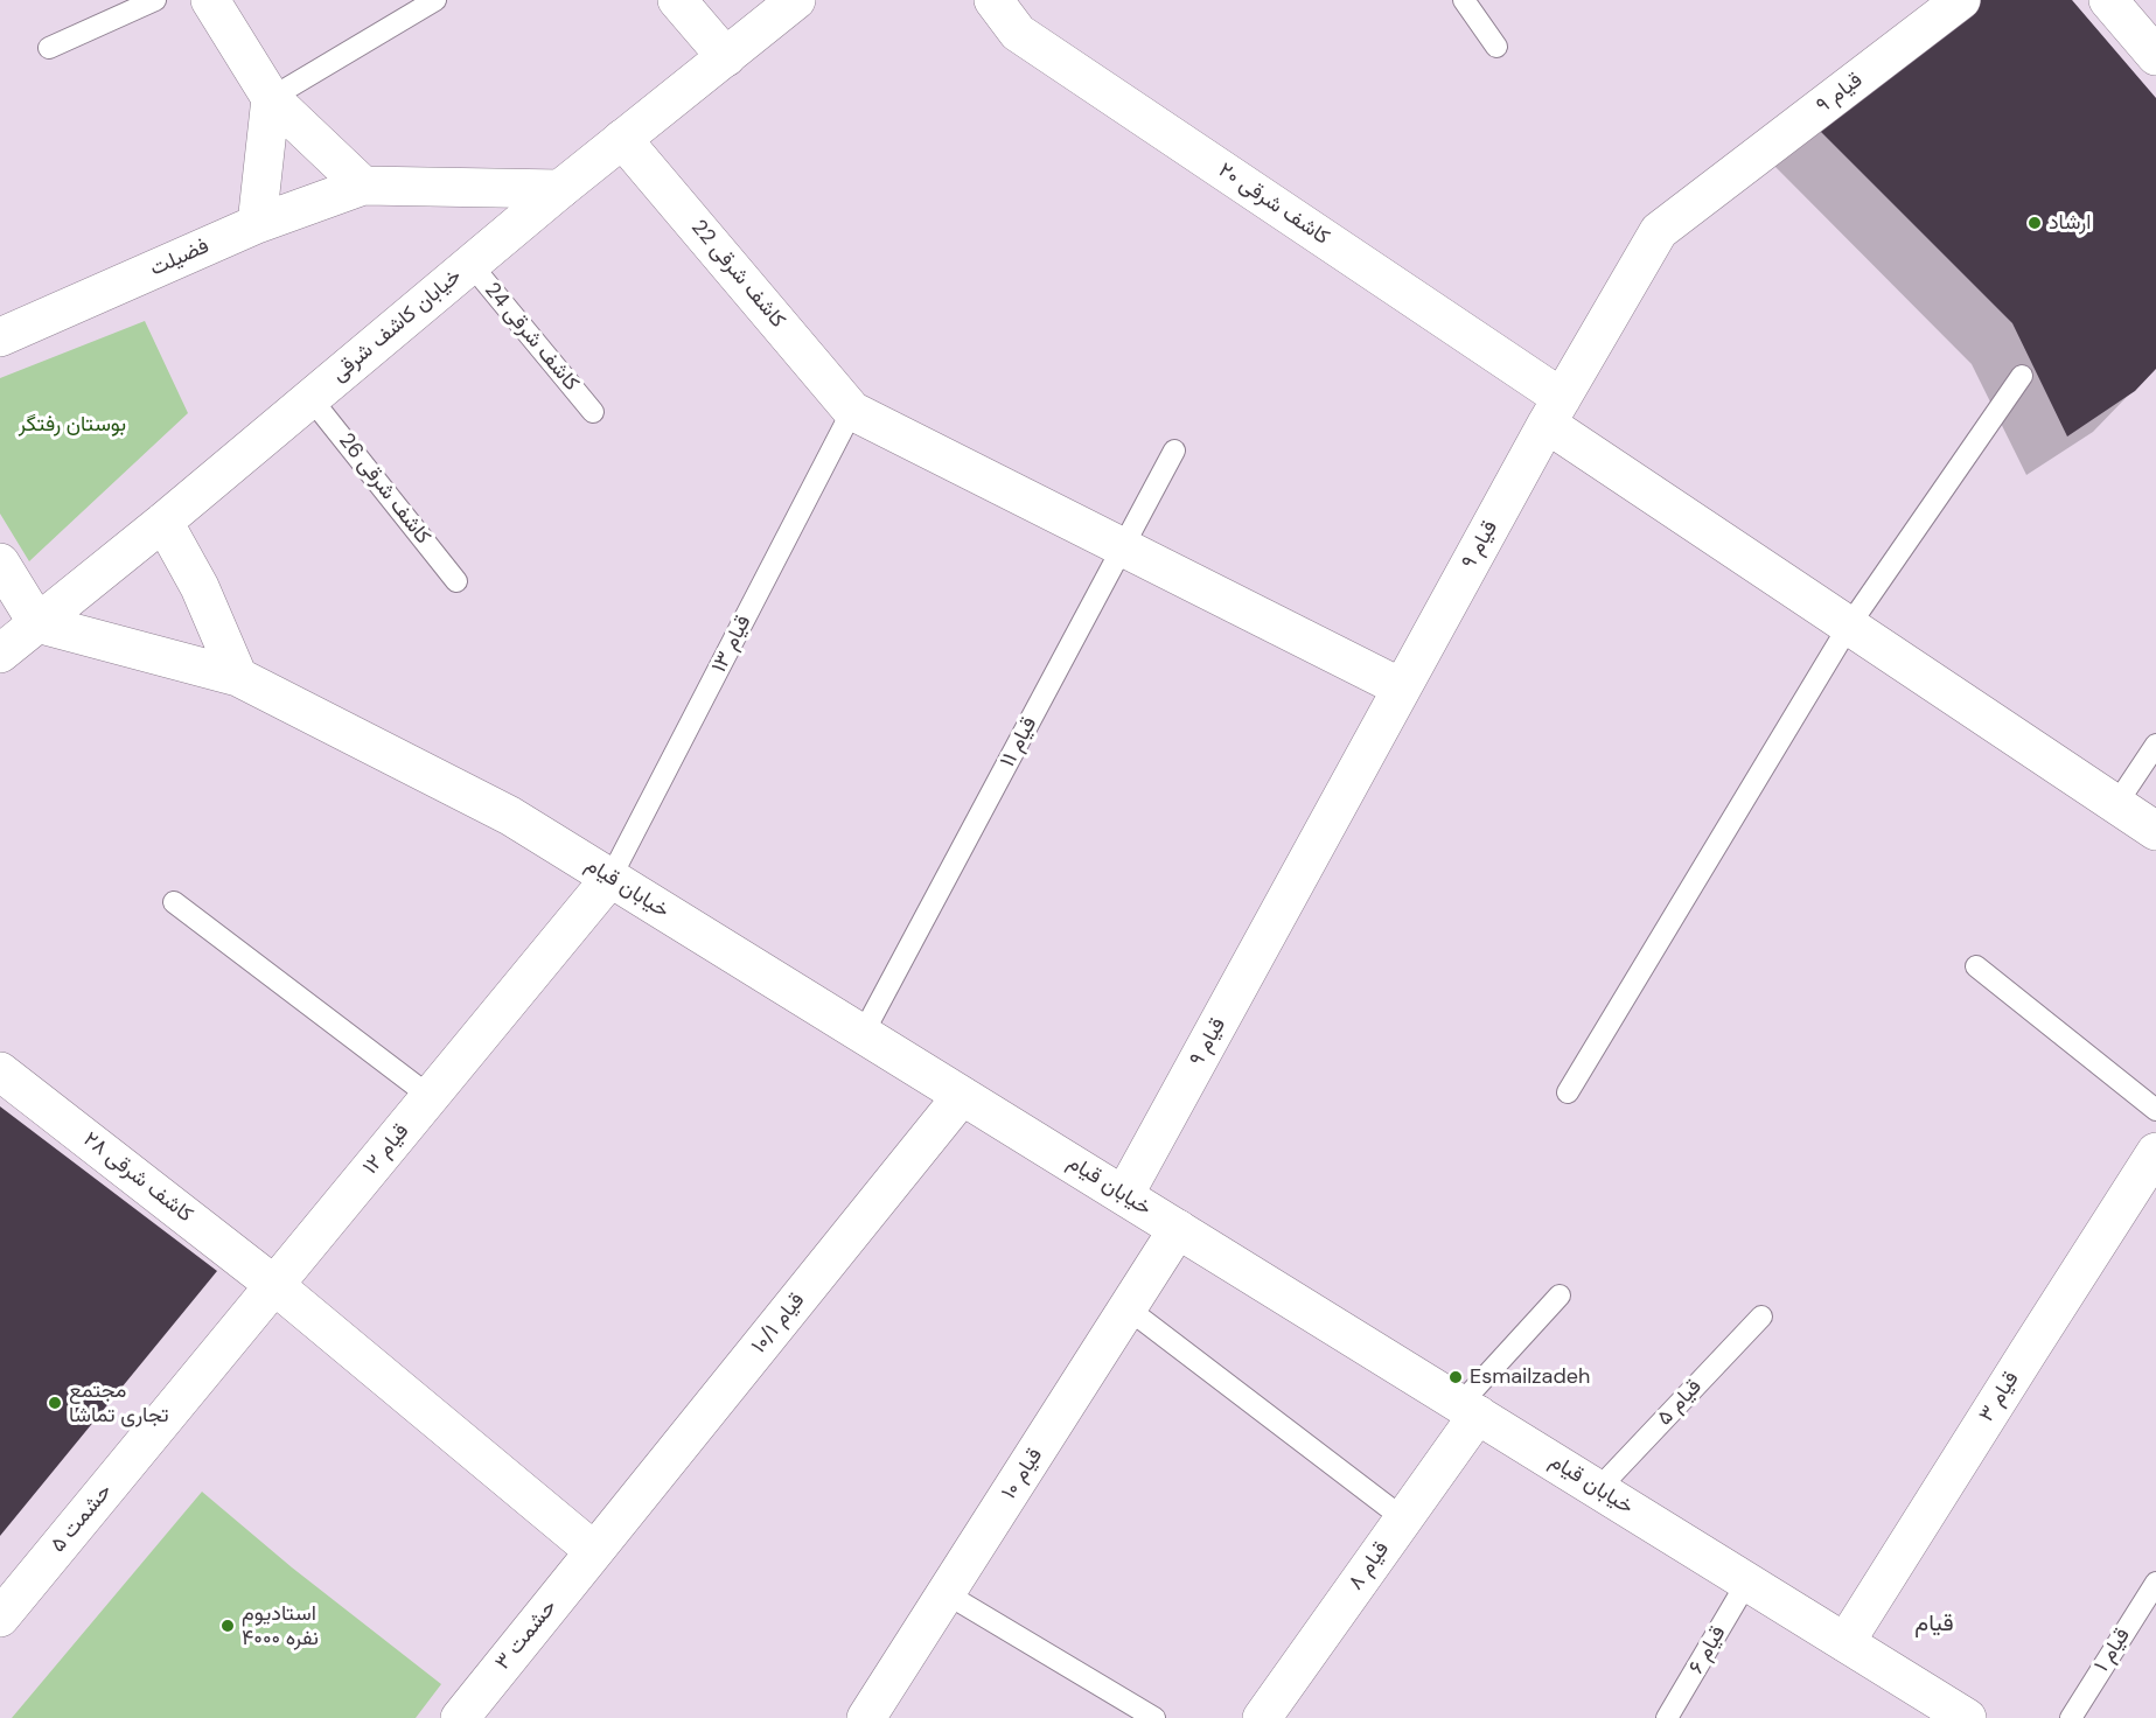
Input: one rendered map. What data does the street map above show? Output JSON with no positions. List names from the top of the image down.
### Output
{
  "streets": {
    "street": [
      "قیام ۹",
      "کاشف شرقی ۲۰",
      "فضیلت",
      "کاشف شرقی 22",
      "خیابان کاشف شرقی",
      "خیابان قیام",
      "قیام ۱۲",
      "کاشف شرقی ۲۸",
      "قیام ۱۰/۱",
      "قیام ۳",
      "قیام ۱۰",
      "حشمت ۵",
      "قیام ۸",
      "حشمت ۳"
    ],
    "lane": [
      "کاشف شرقی 24",
      "کاشف شرقی 26",
      "قیام ۱۳",
      "قیام ۱۱",
      "قیام ۵",
      "قیام ۶",
      "قیام ۱"
    ]
  },
  "crossings": [
    ["قیام ۹", "کاشف شرقی ۲۰"],
    ["قیام ۹", "خیابان قیام"],
    ["فضیلت", "خیابان کاشف شرقی"],
    ["کاشف شرقی 22", "خیابان کاشف شرقی"],
    ["کاشف شرقی 22", "قیام ۱۳"],
    ["خیابان کاشف شرقی", "کاشف شرقی 24"],
    ["خیابان کاشف شرقی", "کاشف شرقی 26"],
    ["خیابان کاشف شرقی", "خیابان قیام"],
    ["قیام ۱۳", "خیابان قیام"],
    ["قیام ۱۳", "قیام ۱۲"],
    ["قیام ۱۱", "خیابان قیام"],
    ["خیابان قیام", "قیام ۱۲"],
    ["خیابان قیام", "قیام ۱۰/۱"],
    ["خیابان قیام", "قیام ۳"],
    ["خیابان قیام", "قیام ۵"],
    ["خیابان قیام", "قیام ۱۰"],
    ["خیابان قیام", "قیام ۸"],
    ["خیابان قیام", "قیام ۶"],
    ["قیام ۱۲", "کاشف شرقی ۲۸"],
    ["قیام ۱۲", "حشمت ۵"],
    ["کاشف شرقی ۲۸", "قیام ۱۰/۱"],
    ["کاشف شرقی ۲۸", "حشمت ۳"],
    ["قیام ۱۰/۱", "حشمت ۳"]
  ],
  "districts": ["قیام"],
  "parks": ["بوستان رفتگر"],
  "places": [
    "ارشاد",
    "Esmailzadeh",
    "مجتمع تجاری تماشا",
    "استادیوم ۴۰۰۰ نفره"
  ]
}
